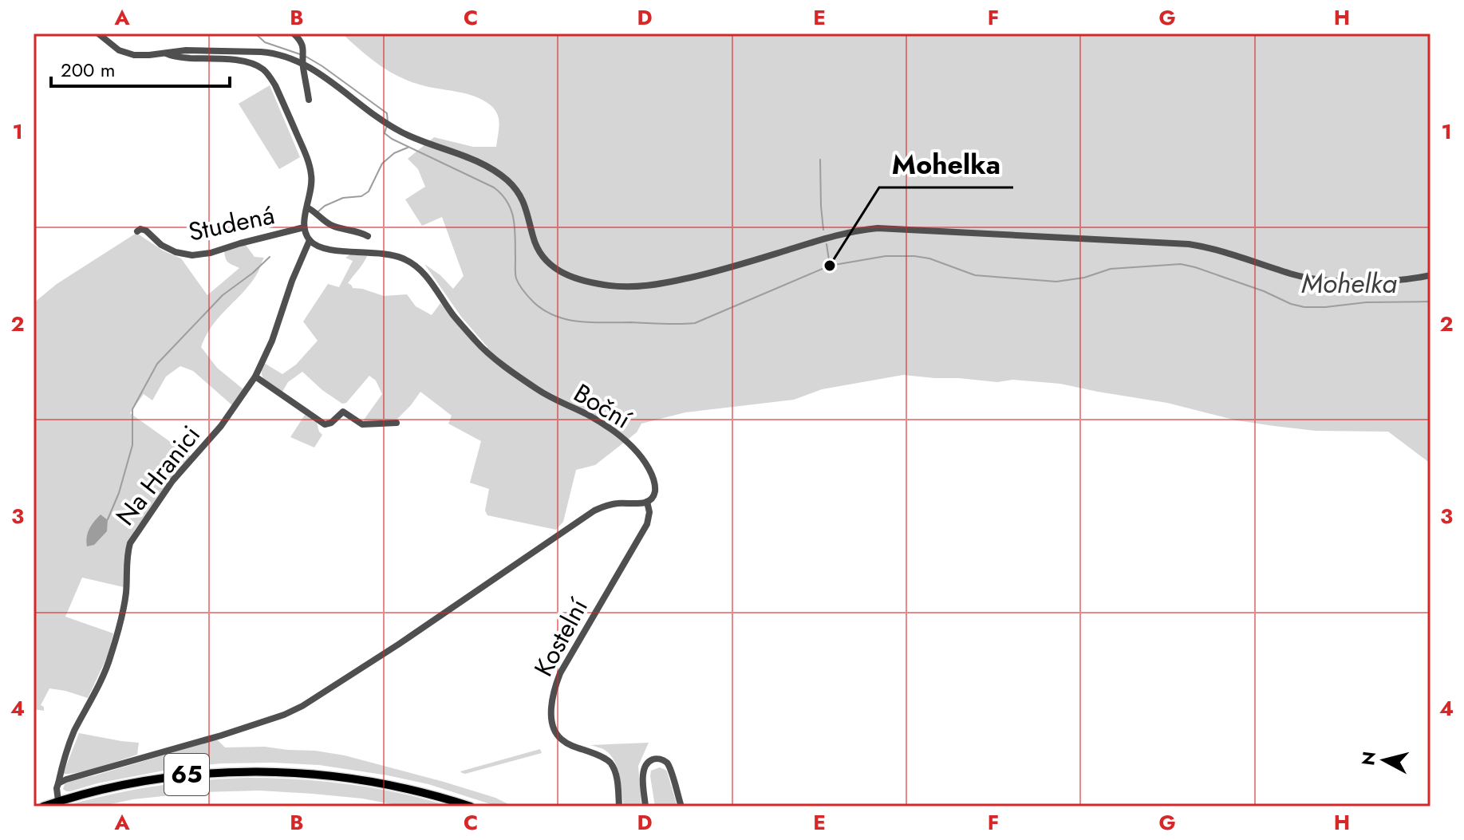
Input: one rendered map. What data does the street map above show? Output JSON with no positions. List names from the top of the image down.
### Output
{
  "streets": {
    "main road": ["65"],
    "street": [
      "Studená",
      "Boční",
      "Na Hranici",
      "Kostelní"
    ]
  },
  "crossings": [
    ["Boční", "Na Hranici"],
    ["Boční", "Kostelní"],
    ["Na Hranici", "65"]
  ],
  "water": ["Mohelka"],
  "places": ["Mohelka"],
  "scale_bar": "200 m",
  "north": "left",
  "grid": {
    "columns": [
      "A",
      "B",
      "C",
      "D",
      "E",
      "F",
      "G",
      "H"
    ],
    "rows": [
      "1",
      "2",
      "3",
      "4"
    ]
  }
}
